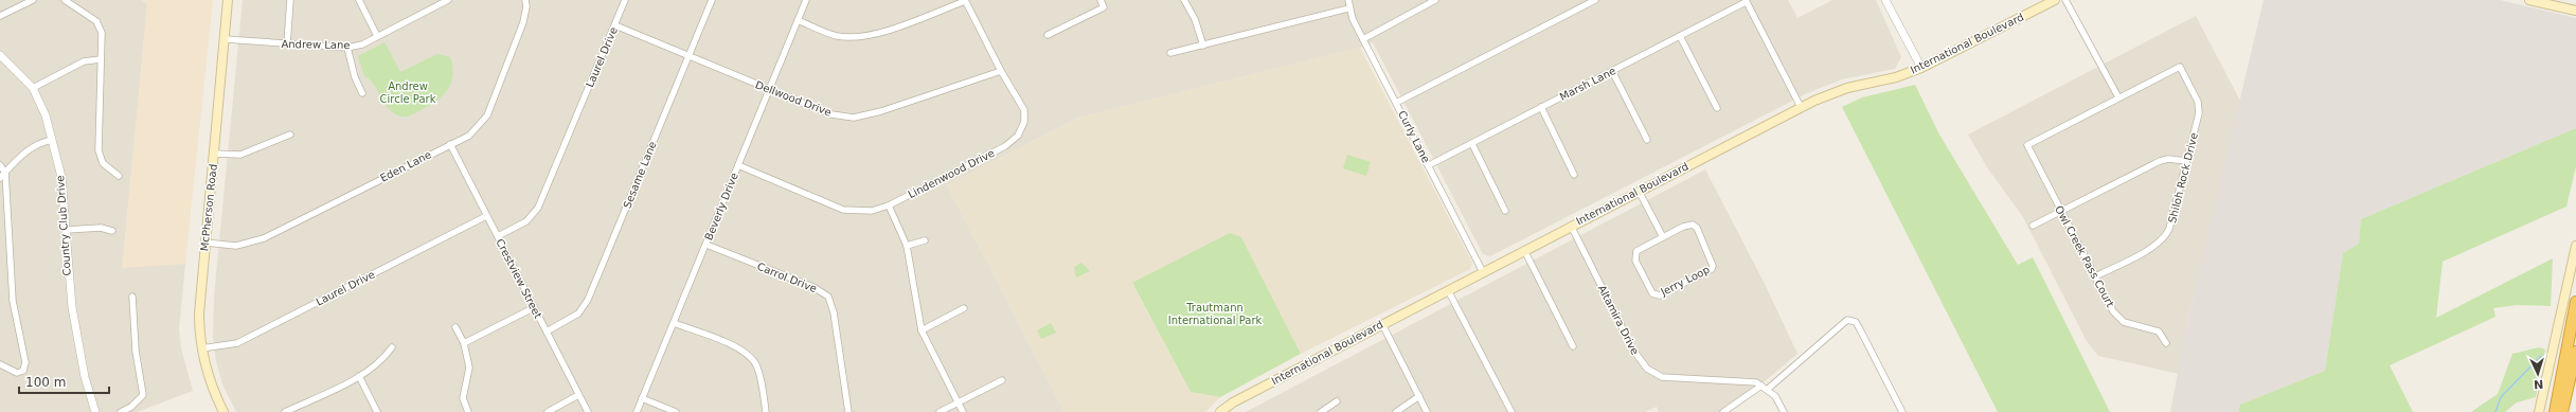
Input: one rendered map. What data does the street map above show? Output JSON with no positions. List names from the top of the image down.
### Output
{
  "streets": {
    "main road": ["International Boulevard", "McPherson Road"],
    "street": [
      "Andrew Lane",
      "Laurel Drive",
      "Marsh Lane",
      "Dellwood Drive",
      "Curly Lane",
      "Eden Lane",
      "Lindenwood Drive",
      "Sesame Lane",
      "Shiloh Rock Drive",
      "Beverly Drive",
      "Country Club Drive",
      "Owl Creek Pass Court",
      "Carrol Drive",
      "Crestview Street",
      "Jerry Loop",
      "Altamira Drive"
    ]
  },
  "crossings": [
    ["International Boulevard", "Curly Lane"],
    ["International Boulevard", "Altamira Drive"],
    ["Andrew Lane", "McPherson Road"],
    ["Laurel Drive", "Dellwood Drive"],
    ["Laurel Drive", "McPherson Road"],
    ["Laurel Drive", "Crestview Street"],
    ["Marsh Lane", "Curly Lane"],
    ["Dellwood Drive", "Lindenwood Drive"],
    ["Dellwood Drive", "Sesame Lane"],
    ["Dellwood Drive", "Beverly Drive"],
    ["Eden Lane", "McPherson Road"],
    ["Eden Lane", "Crestview Street"],
    ["Lindenwood Drive", "Beverly Drive"],
    ["Sesame Lane", "Crestview Street"],
    ["Shiloh Rock Drive", "Owl Creek Pass Court"],
    ["Beverly Drive", "Carrol Drive"]
  ],
  "parks": ["Andrew Circle Park", "Trautmann International Park"],
  "scale_bar": "100 m",
  "north": "bottom"
}
